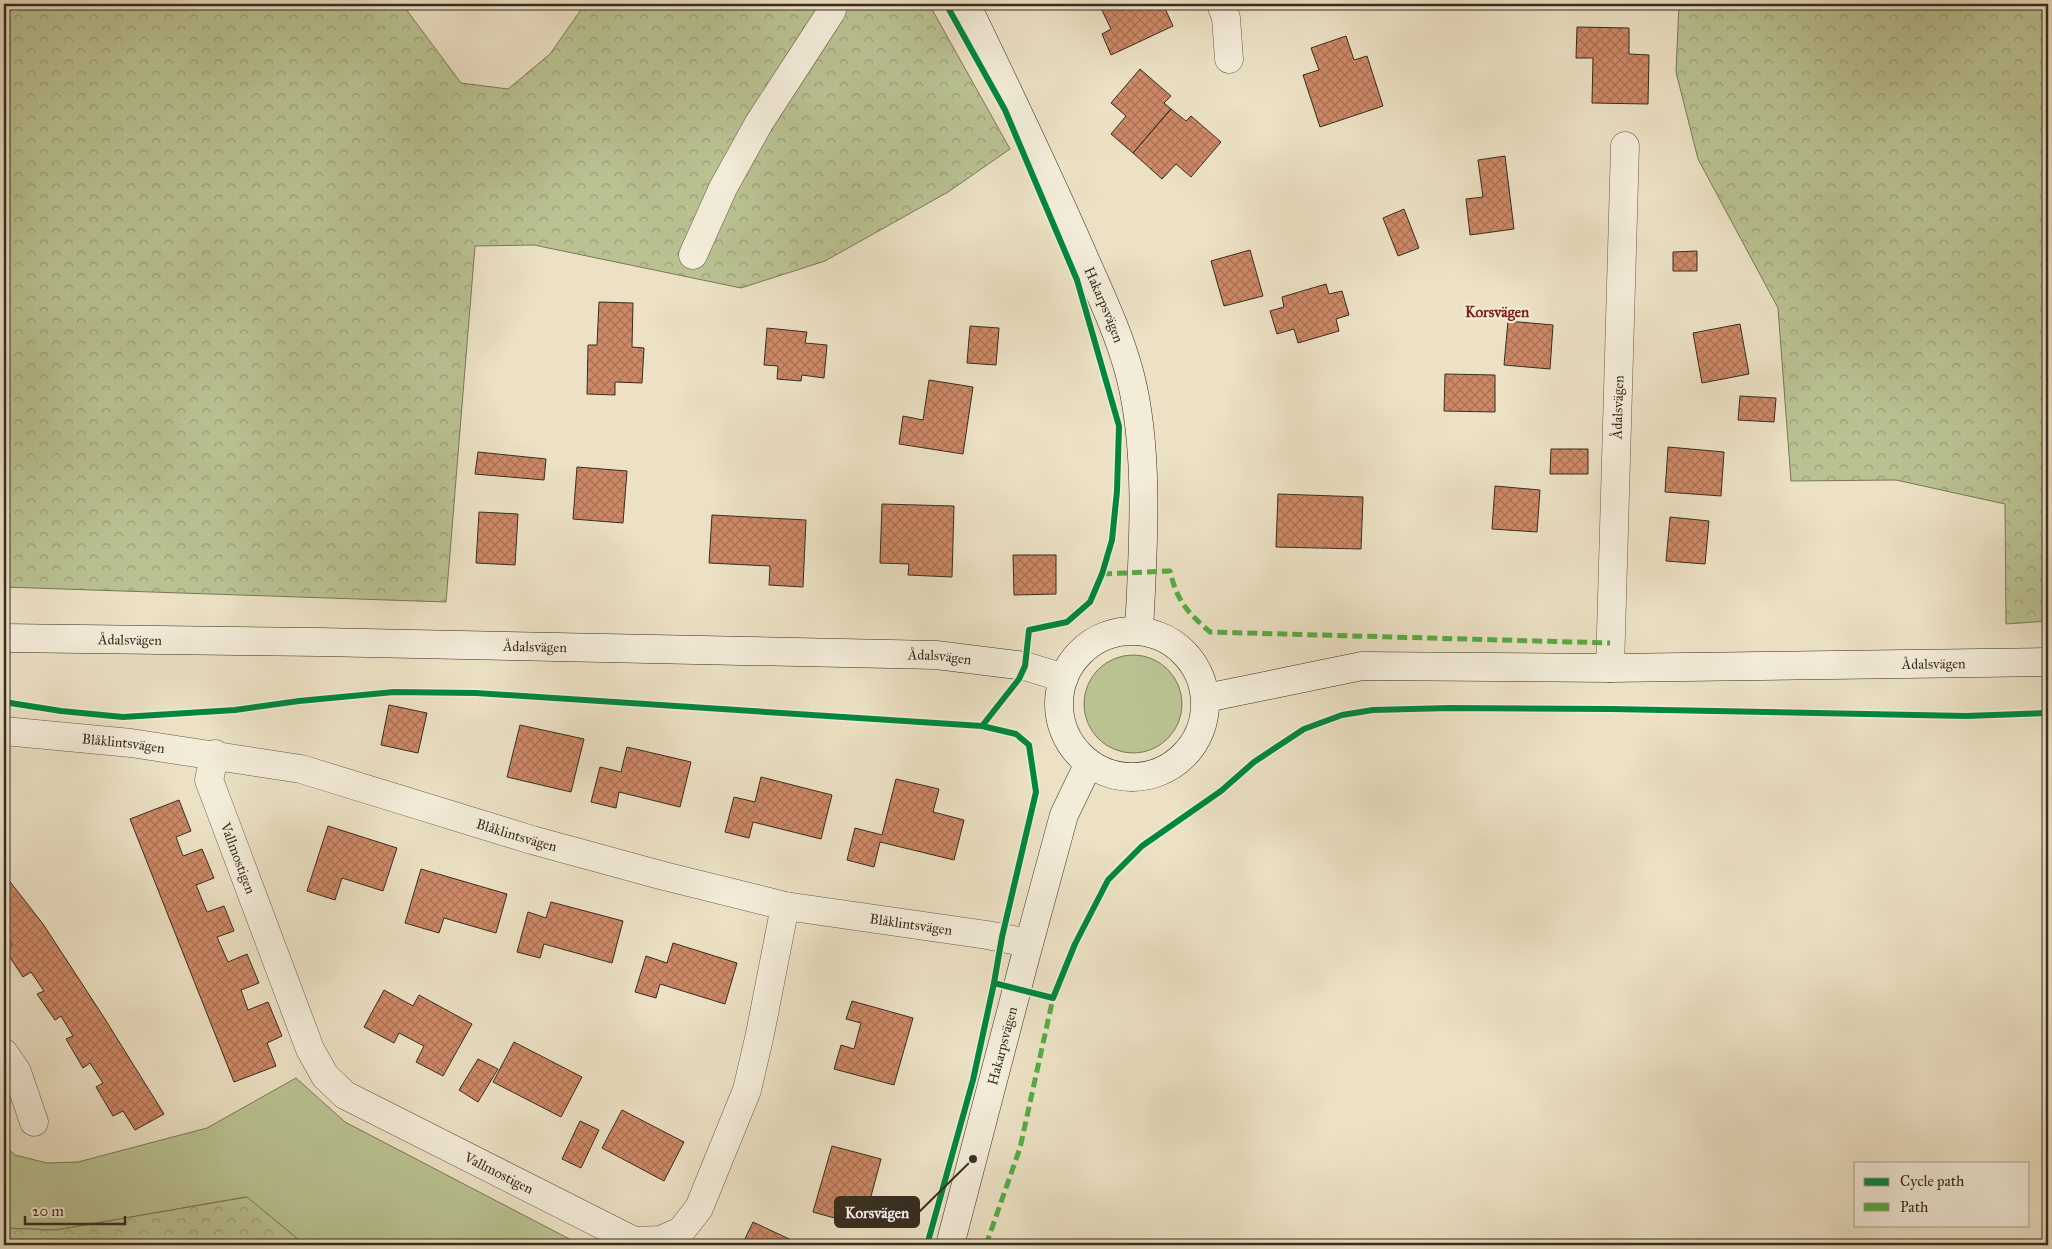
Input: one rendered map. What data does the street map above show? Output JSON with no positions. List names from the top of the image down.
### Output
{
  "streets": {
    "street": [
      "Hakarpsvägen",
      "Ådalsvägen",
      "Blåklintsvägen",
      "Vallmostigen"
    ]
  },
  "crossings": [
    ["Hakarpsvägen", "Ådalsvägen"],
    ["Hakarpsvägen", "Blåklintsvägen"],
    ["Blåklintsvägen", "Vallmostigen"]
  ],
  "districts": ["Korsvägen"],
  "places": ["Korsvägen"],
  "legend": ["Cycle path", "Path"],
  "scale_bar": "20 m"
}
